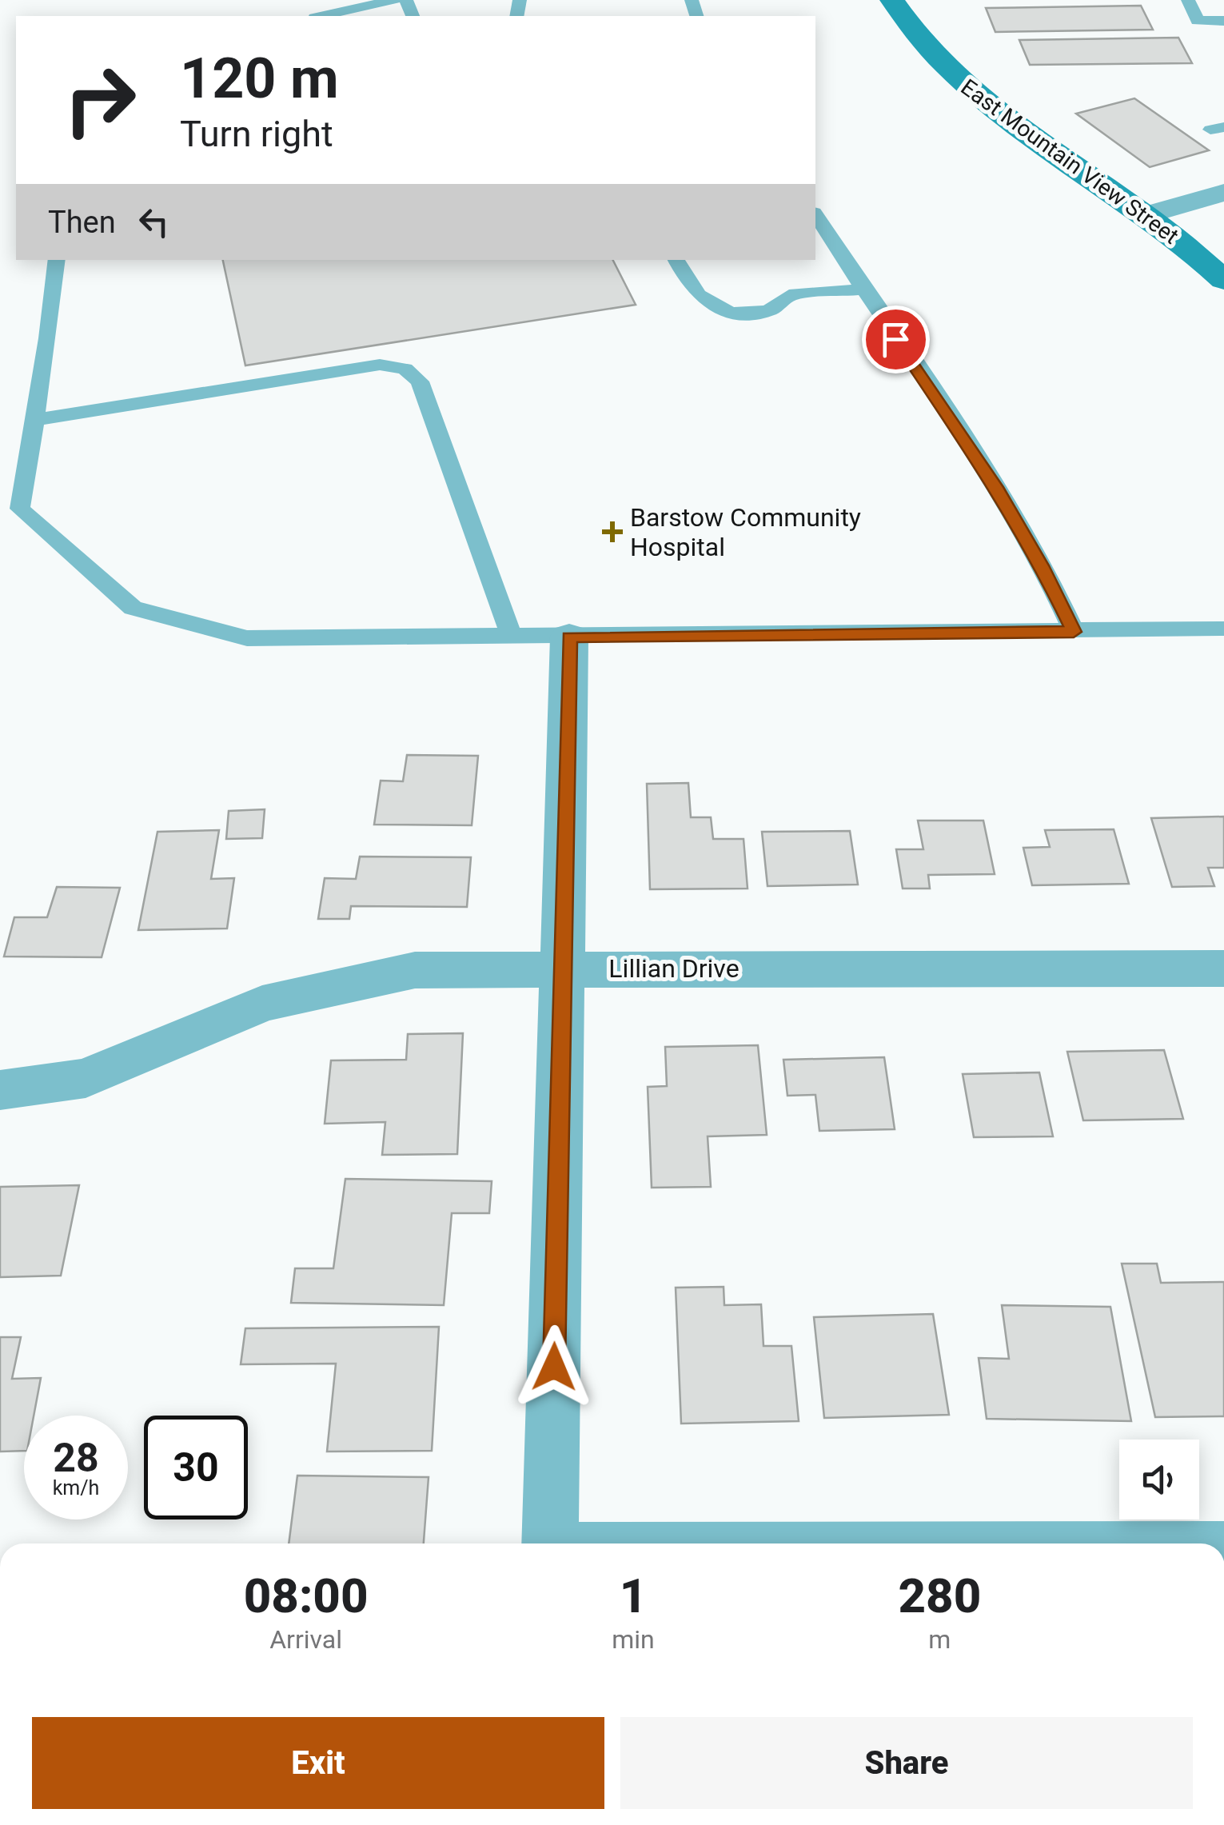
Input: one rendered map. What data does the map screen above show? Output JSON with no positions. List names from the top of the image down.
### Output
{
  "streets": {
    "main road": ["East Mountain View Street"],
    "street": ["Lillian Drive"]
  },
  "places": {
    "health": ["Barstow Community Hospital"]
  },
  "page": {
    "turn": ["120 m", "Turn right"],
    "then": "Then",
    "speed": "28 km/h",
    "limit": "30",
    "eta": [
      "08:00",
      "Arrival",
      "1",
      "min",
      "280",
      "m"
    ],
    "buttons": ["Exit", "Share"]
  }
}
